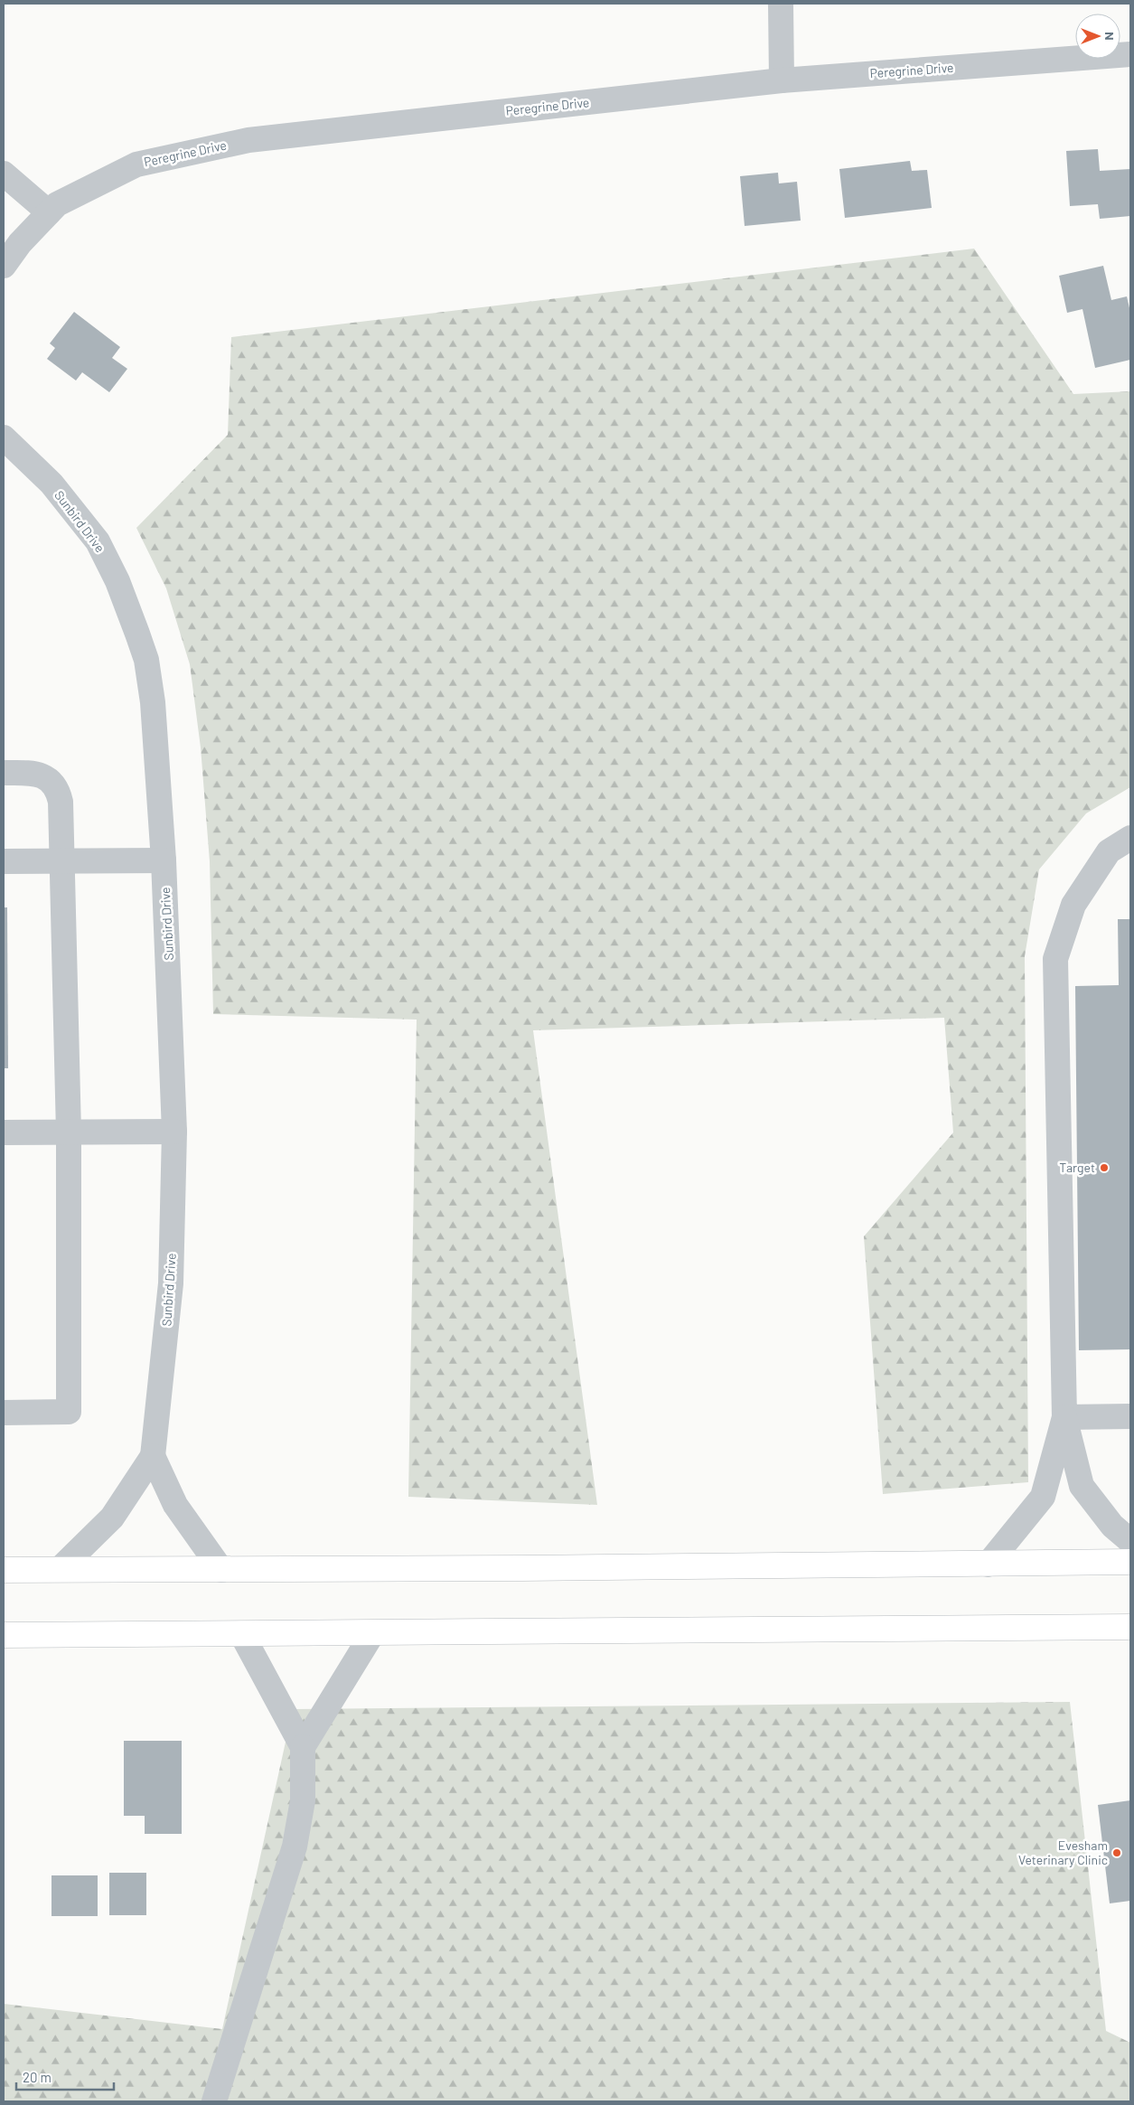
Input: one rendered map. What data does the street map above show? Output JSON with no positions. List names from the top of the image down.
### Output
{
  "streets": {
    "street": ["Peregrine Drive", "Sunbird Drive"]
  },
  "places": ["Target", "Evesham Veterinary Clinic"],
  "scale_bar": "20 m",
  "north": "right"
}
